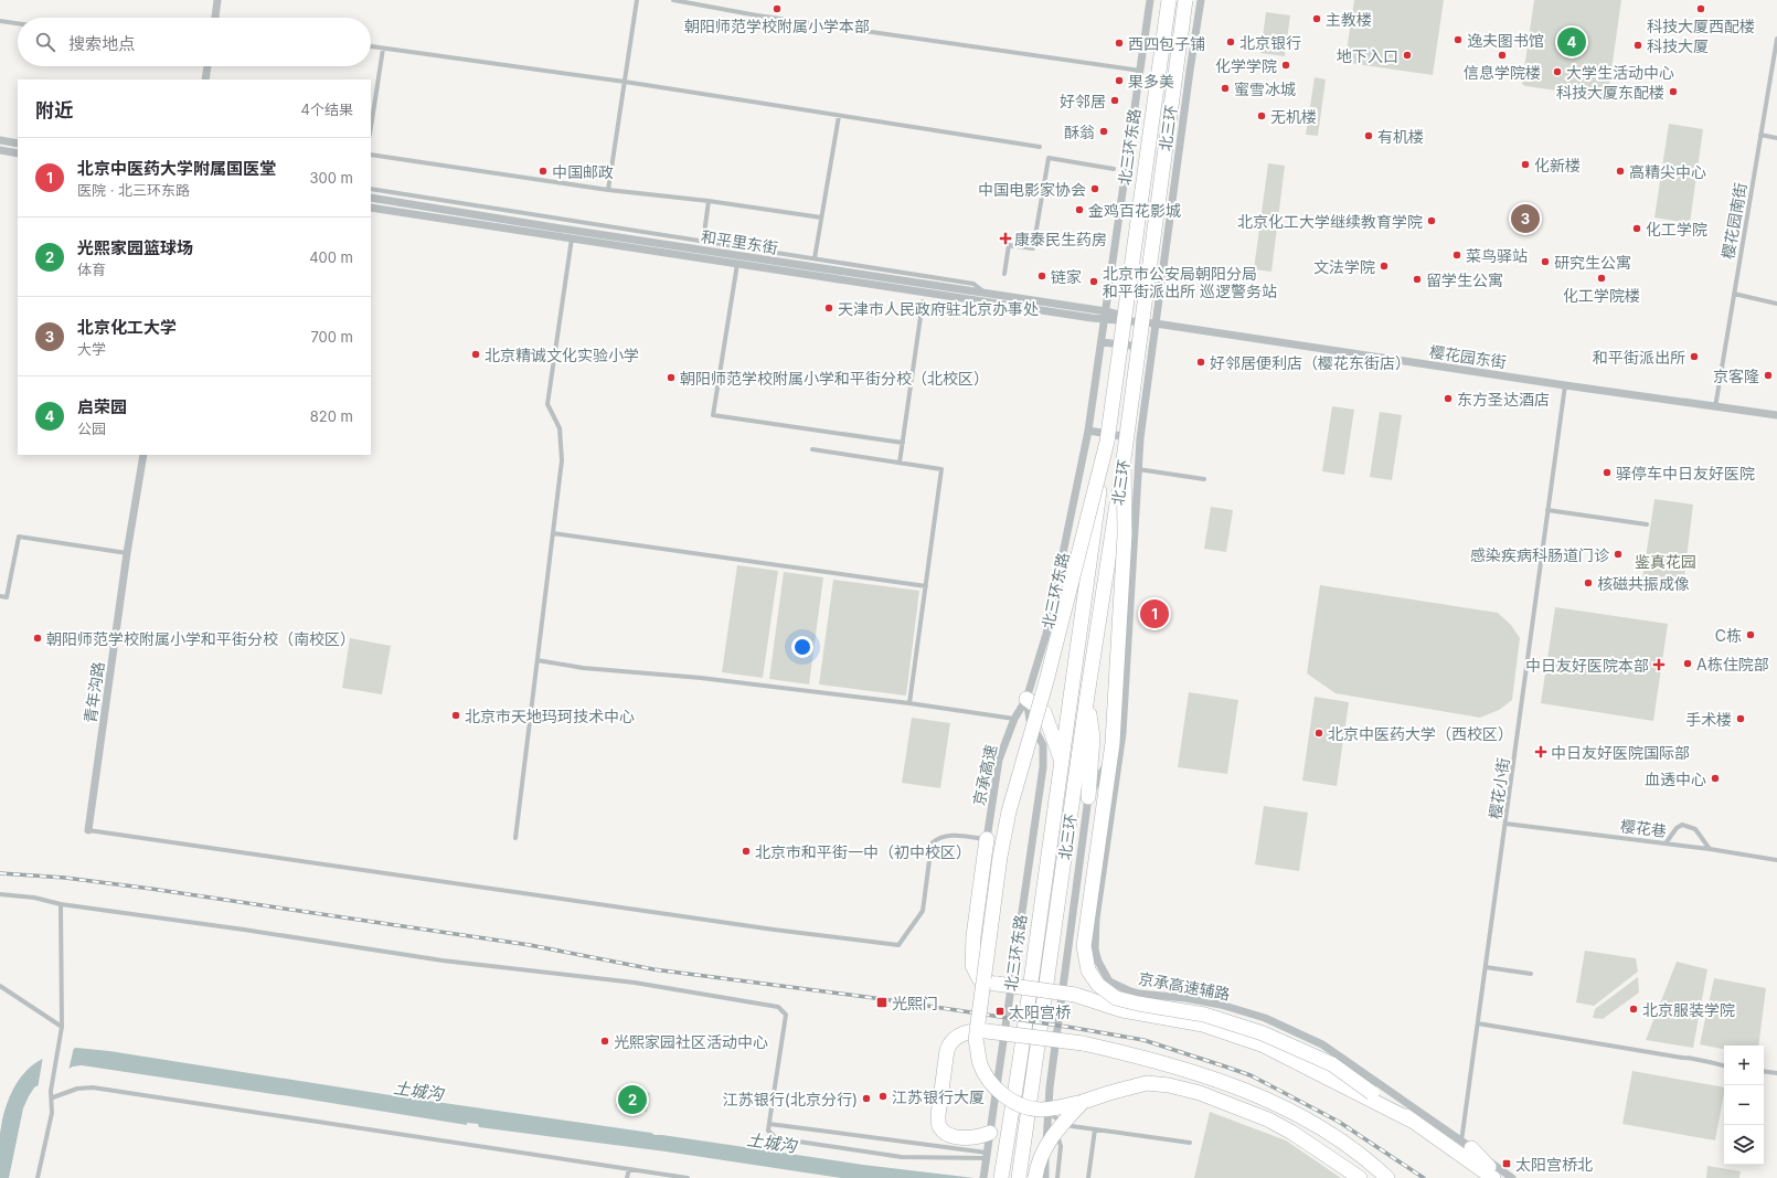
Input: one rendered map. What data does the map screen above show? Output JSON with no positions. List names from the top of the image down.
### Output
{
  "streets": {
    "highway": ["北三环", "北三环东路"],
    "street": [
      "樱花园南街",
      "和平里东街",
      "樱花园东街",
      "青年沟路",
      "京承高速",
      "樱花小街",
      "樱花巷",
      "京承高速辅路"
    ]
  },
  "crossings": [
    ["北三环", "北三环东路"],
    ["北三环东路", "和平里东街"],
    ["北三环东路", "京承高速"],
    ["樱花园南街", "樱花园东街"],
    ["和平里东街", "樱花园东街"],
    ["樱花园东街", "樱花小街"],
    ["樱花小街", "樱花巷"],
    ["樱花小街", "京承高速辅路"]
  ],
  "water": ["土城沟"],
  "parks": ["鉴真花园"],
  "places": {
    "other": [
      "朝阳师范学校附属小学本部",
      "科技大厦西配楼",
      "主教楼",
      "逸夫图书馆",
      "北京银行",
      "西四包子铺",
      "科技大厦",
      "地下入口",
      "信息学院楼",
      "化学学院",
      "大学生活动中心",
      "果多美",
      "蜜雪冰城",
      "科技大厦东配楼",
      "好邻居",
      "无机楼",
      "酥翁",
      "有机楼",
      "化新楼",
      "中国邮政",
      "高精尖中心",
      "中国电影家协会",
      "金鸡百花影城",
      "北京化工大学继续教育学院",
      "化工学院",
      "菜鸟驿站",
      "研究生公寓",
      "文法学院",
      "链家",
      "化工学院楼",
      "留学生公寓",
      "北京市公安局朝阳分局 和平街派出所 巡逻警务站",
      "天津市人民政府驻北京办事处",
      "北京精诚文化实验小学",
      "和平街派出所",
      "好邻居便利店（樱花东街店）",
      "京客隆",
      "朝阳师范学校附属小学和平街分校（北校区）",
      "东方圣达酒店",
      "驿停车中日友好医院",
      "感染疾病科肠道门诊",
      "核磁共振成像",
      "C栋",
      "朝阳师范学校附属小学和平街分校（南校区）",
      "A栋住院部",
      "北京市天地玛珂技术中心",
      "手术楼",
      "北京中医药大学（西校区）",
      "血透中心",
      "北京市和平街一中（初中校区）",
      "北京服装学院",
      "光熙家园社区活动中心",
      "江苏银行大厦",
      "江苏银行(北京分行)"
    ],
    "health": ["康泰民生药房", "中日友好医院本部", "中日友好医院国际部"],
    "transit": ["光熙门", "太阳宫桥", "太阳宫桥北"]
  },
  "page": {
    "search": "搜索地点",
    "pins": [
      "4",
      "3",
      "1",
      "2"
    ],
    "heading": ["附近", "4个结果"],
    "list": [
      {
        "mark": "1",
        "name": "北京中医药大学附属国医堂",
        "note": "医院 · 北三环东路",
        "value": "300 m"
      },
      {
        "mark": "2",
        "name": "光熙家园篮球场",
        "note": "体育",
        "value": "400 m"
      },
      {
        "mark": "3",
        "name": "北京化工大学",
        "note": "大学",
        "value": "700 m"
      },
      {
        "mark": "4",
        "name": "启荣园",
        "note": "公园",
        "value": "820 m"
      }
    ],
    "map_buttons": ["+", "−"]
  }
}
